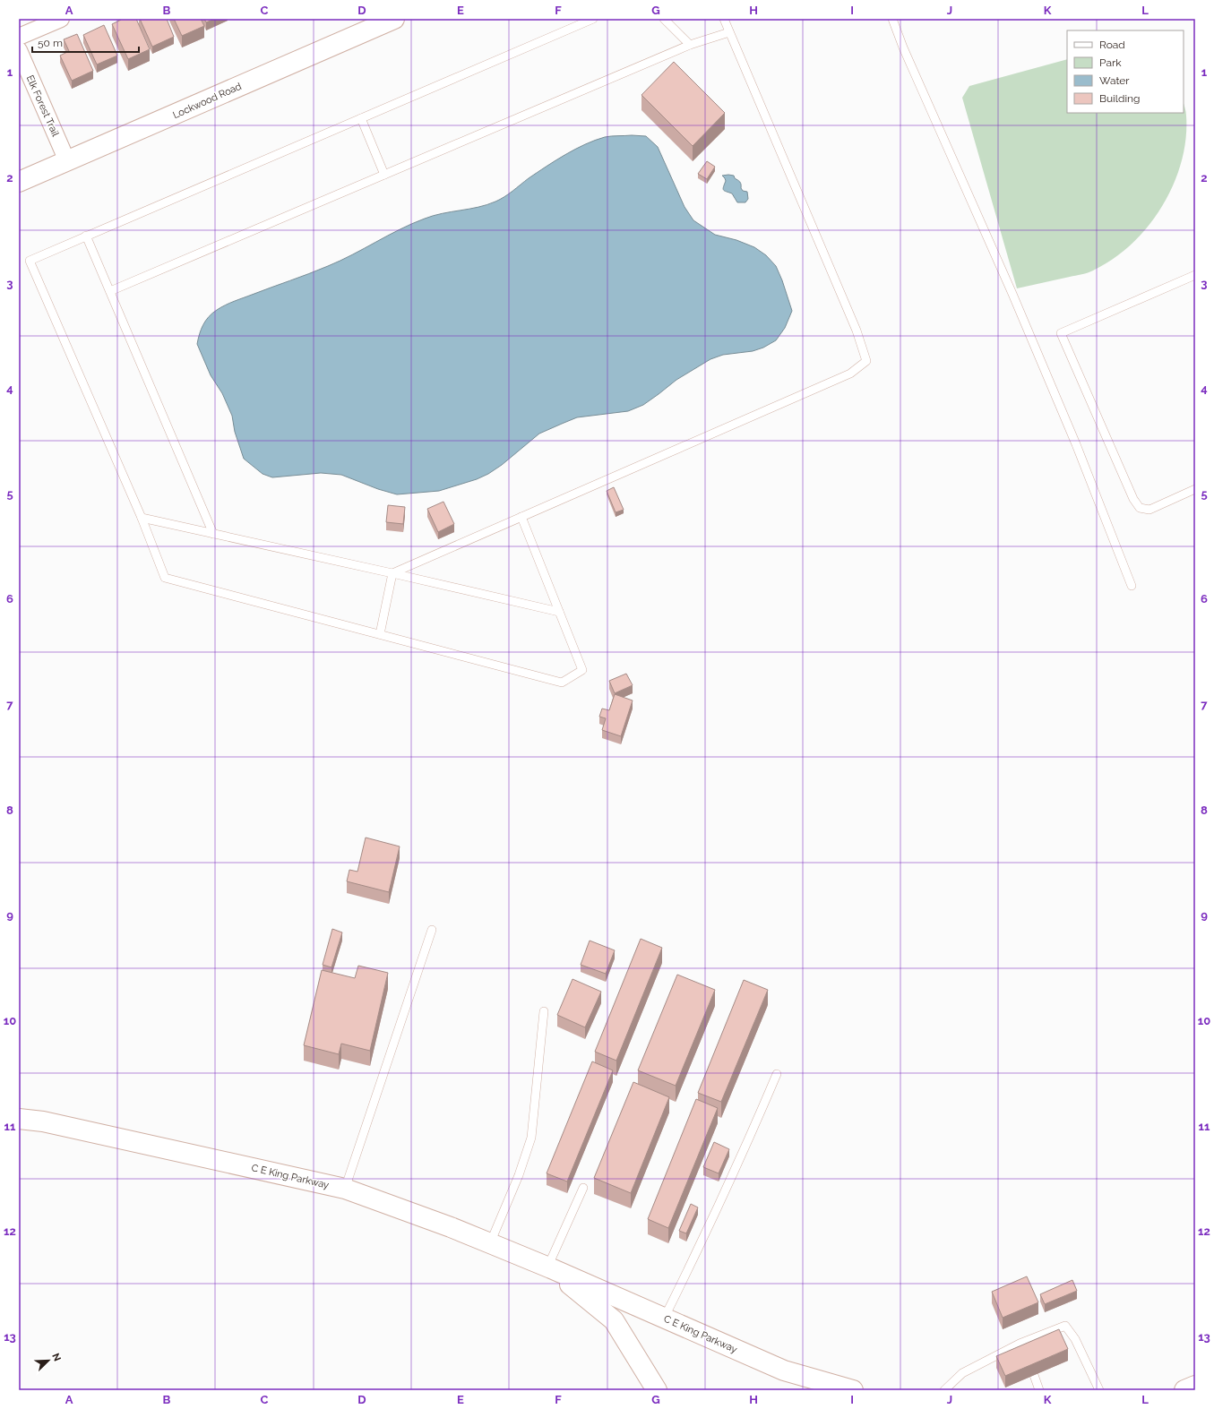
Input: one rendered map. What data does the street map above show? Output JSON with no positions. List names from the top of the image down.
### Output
{
  "streets": {
    "main road": ["Lockwood Road", "C E King Parkway"],
    "street": ["Elk Forest Trail"]
  },
  "crossings": [
    ["Lockwood Road", "Elk Forest Trail"]
  ],
  "legend": [
    "Road",
    "Park",
    "Water",
    "Building"
  ],
  "scale_bar": "50 m",
  "north": "top right",
  "grid": {
    "columns": [
      "A",
      "B",
      "C",
      "D",
      "E",
      "F",
      "G",
      "H",
      "I",
      "J",
      "K",
      "L"
    ],
    "rows": [
      "1",
      "2",
      "3",
      "4",
      "5",
      "6",
      "7",
      "8",
      "9",
      "10",
      "11",
      "12",
      "13"
    ]
  }
}
